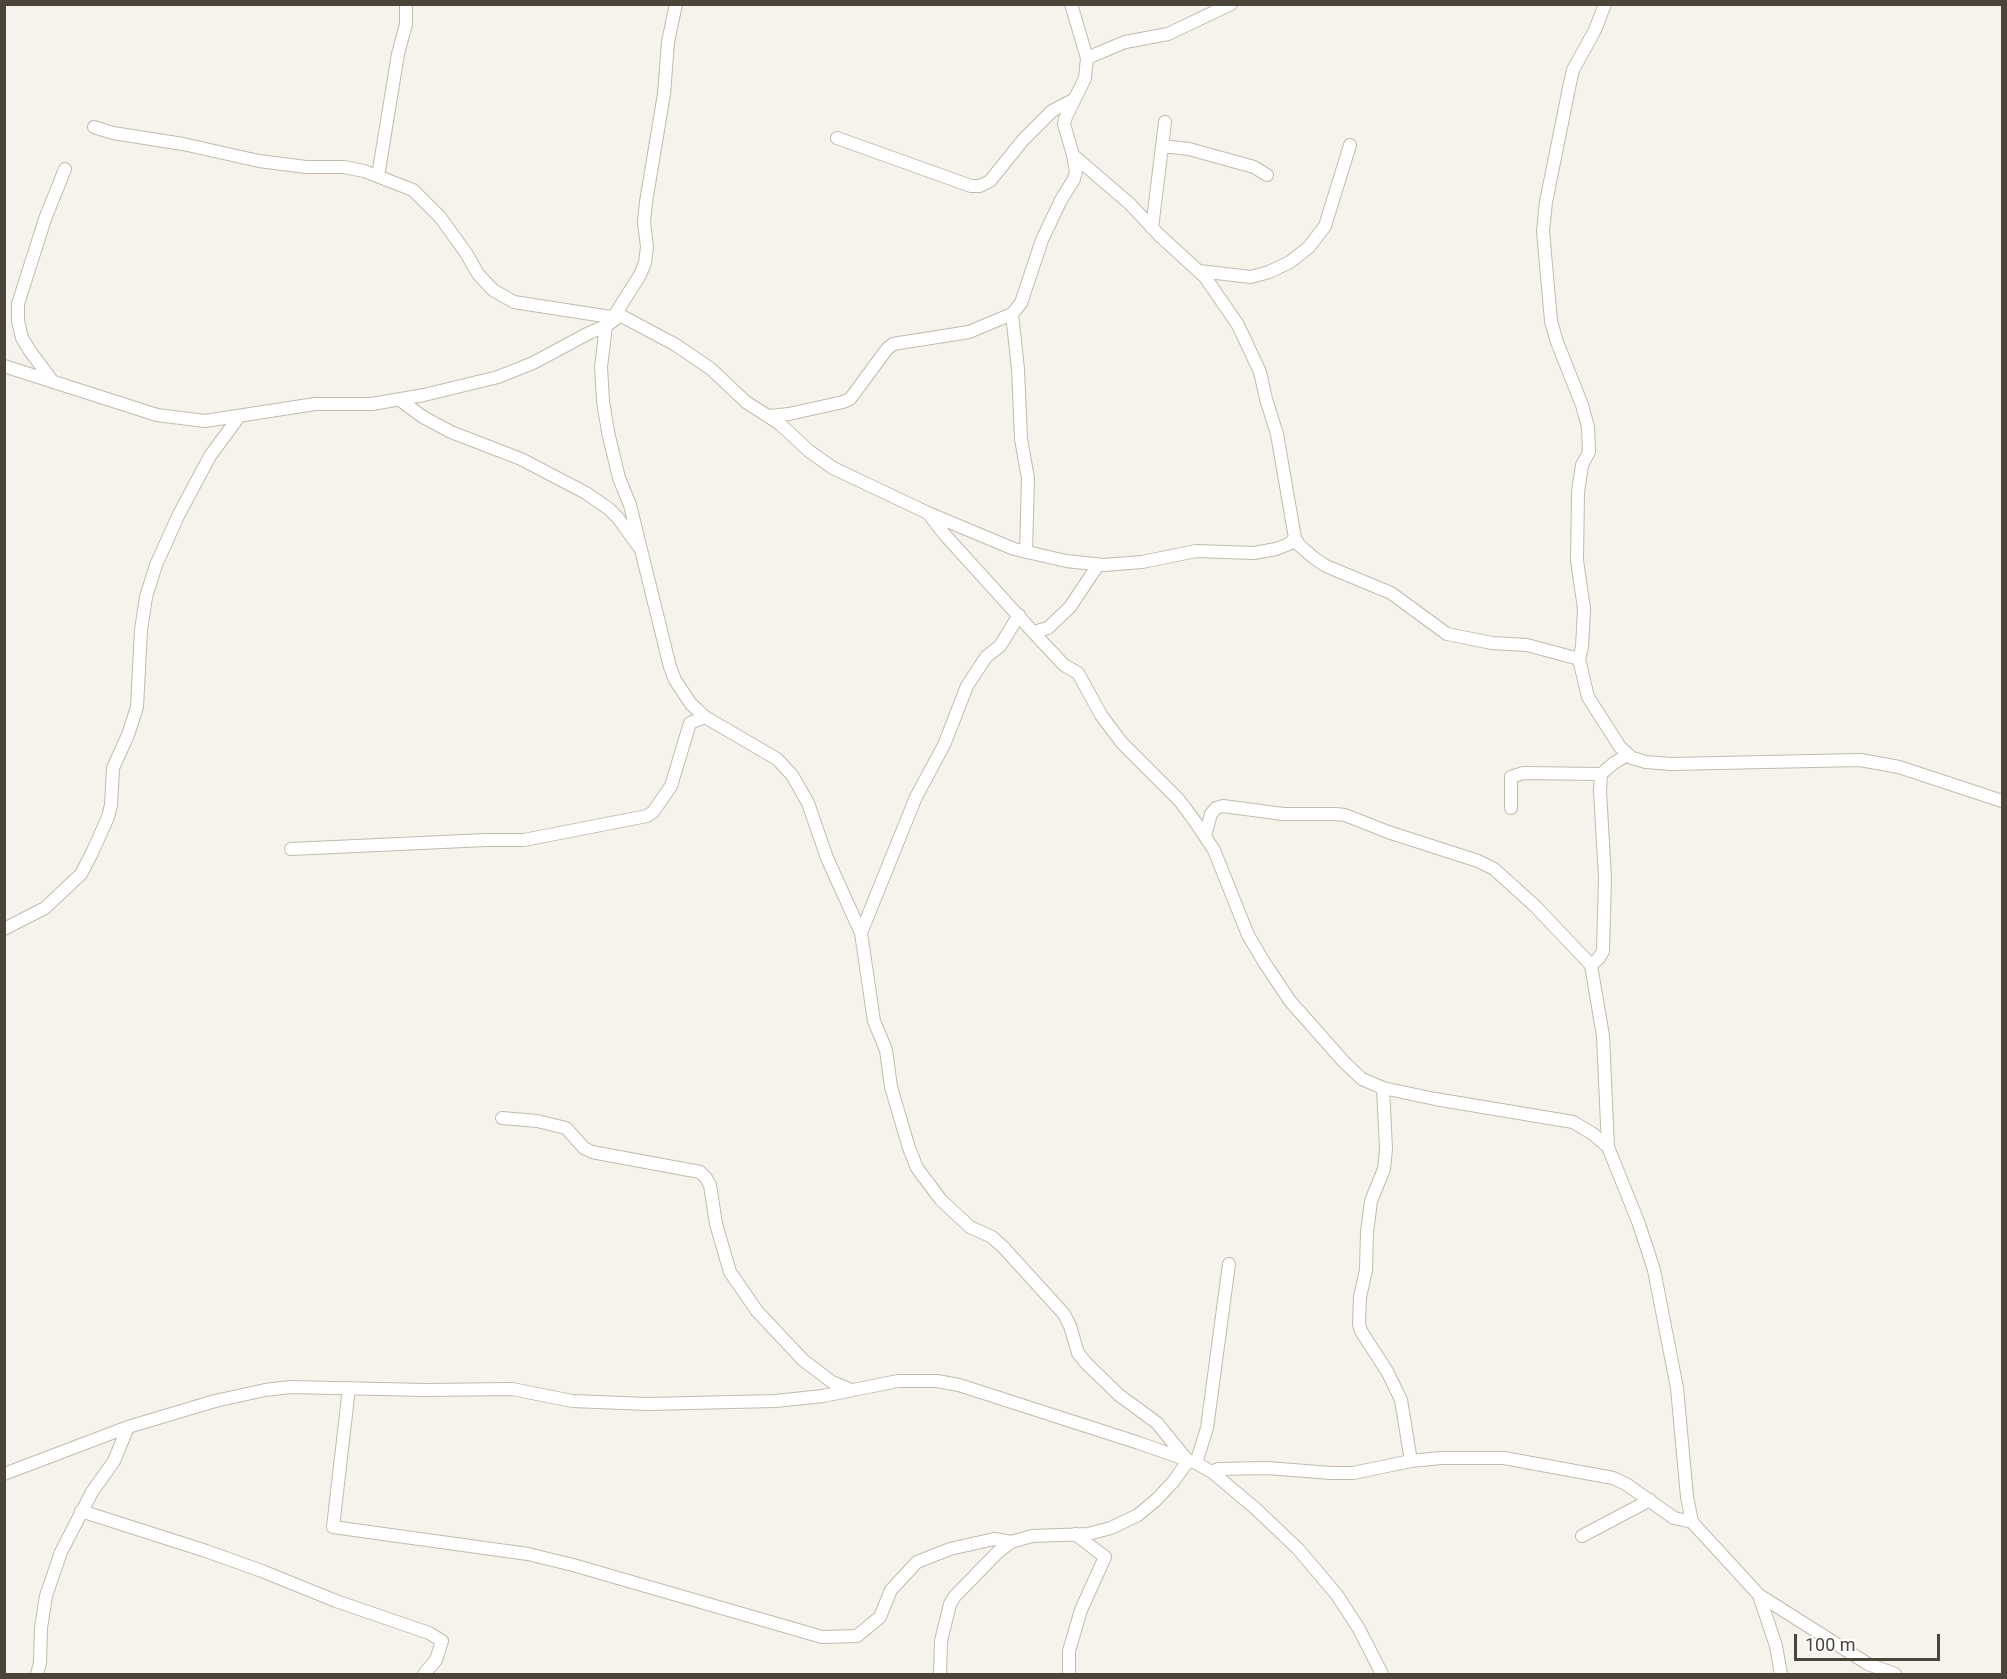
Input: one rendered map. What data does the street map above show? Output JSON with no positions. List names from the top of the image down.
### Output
{
  "scale_bar": "100 m"
}
